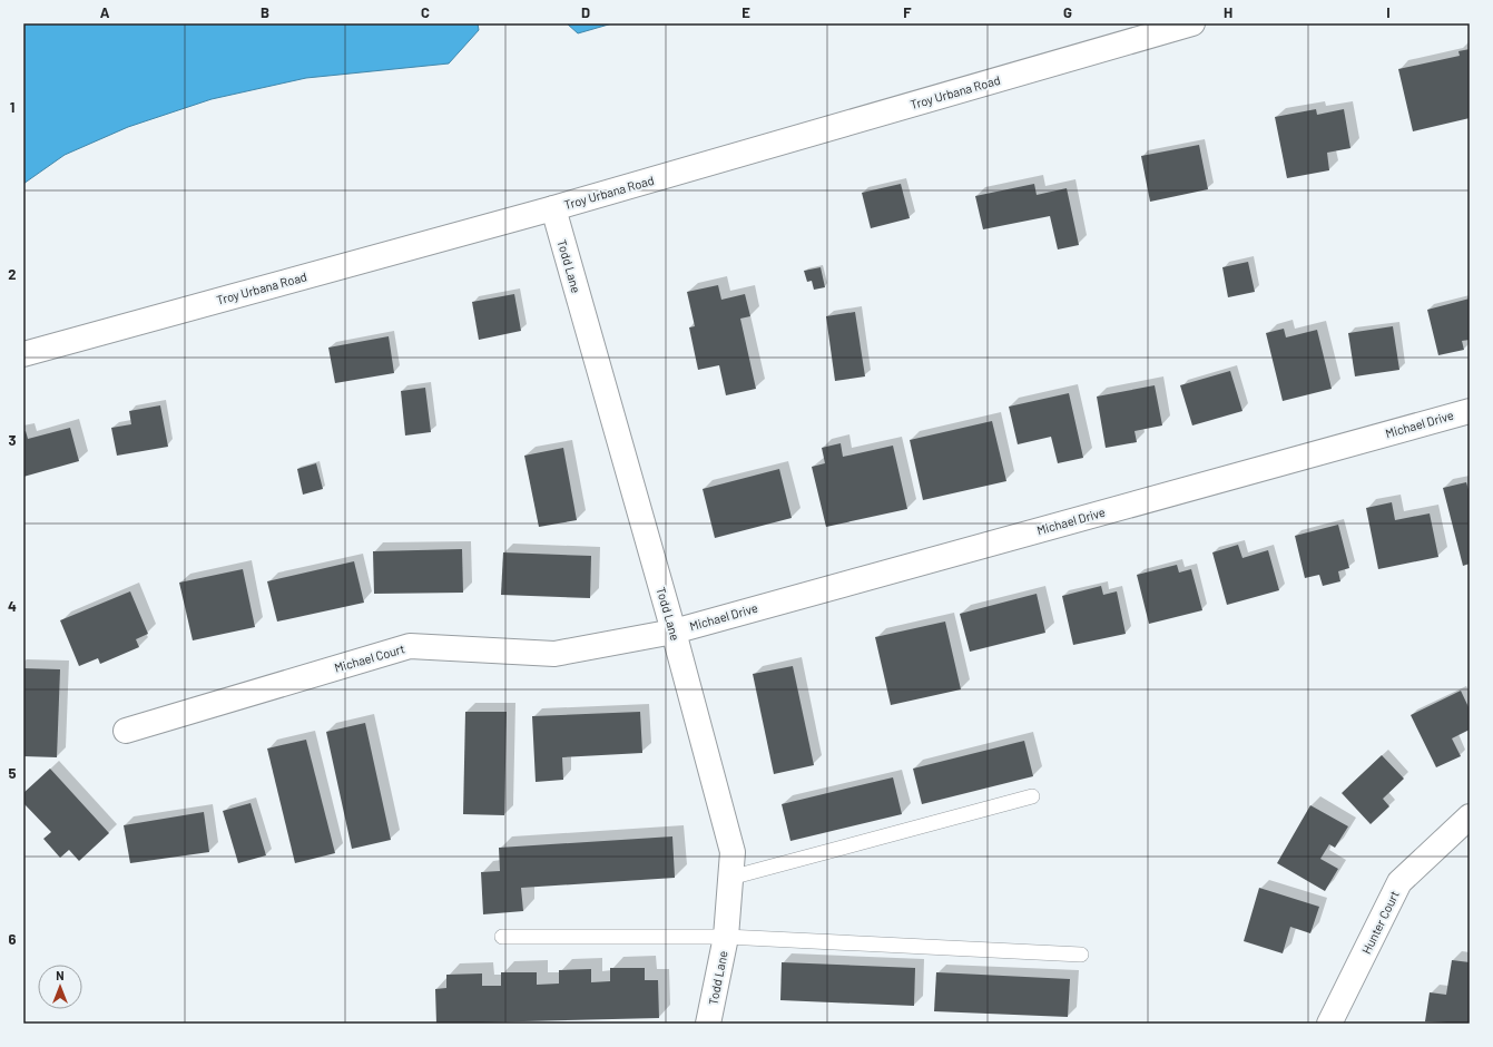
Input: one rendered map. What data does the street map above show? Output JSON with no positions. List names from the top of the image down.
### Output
{
  "streets": {
    "street": [
      "Troy Urbana Road",
      "Todd Lane",
      "Michael Drive",
      "Michael Court",
      "Hunter Court"
    ]
  },
  "crossings": [
    ["Troy Urbana Road", "Todd Lane"],
    ["Todd Lane", "Michael Drive"],
    ["Todd Lane", "Michael Court"],
    ["Michael Drive", "Michael Court"]
  ],
  "north": "top",
  "grid": {
    "columns": [
      "A",
      "B",
      "C",
      "D",
      "E",
      "F",
      "G",
      "H",
      "I"
    ],
    "rows": [
      "1",
      "2",
      "3",
      "4",
      "5",
      "6"
    ]
  }
}
